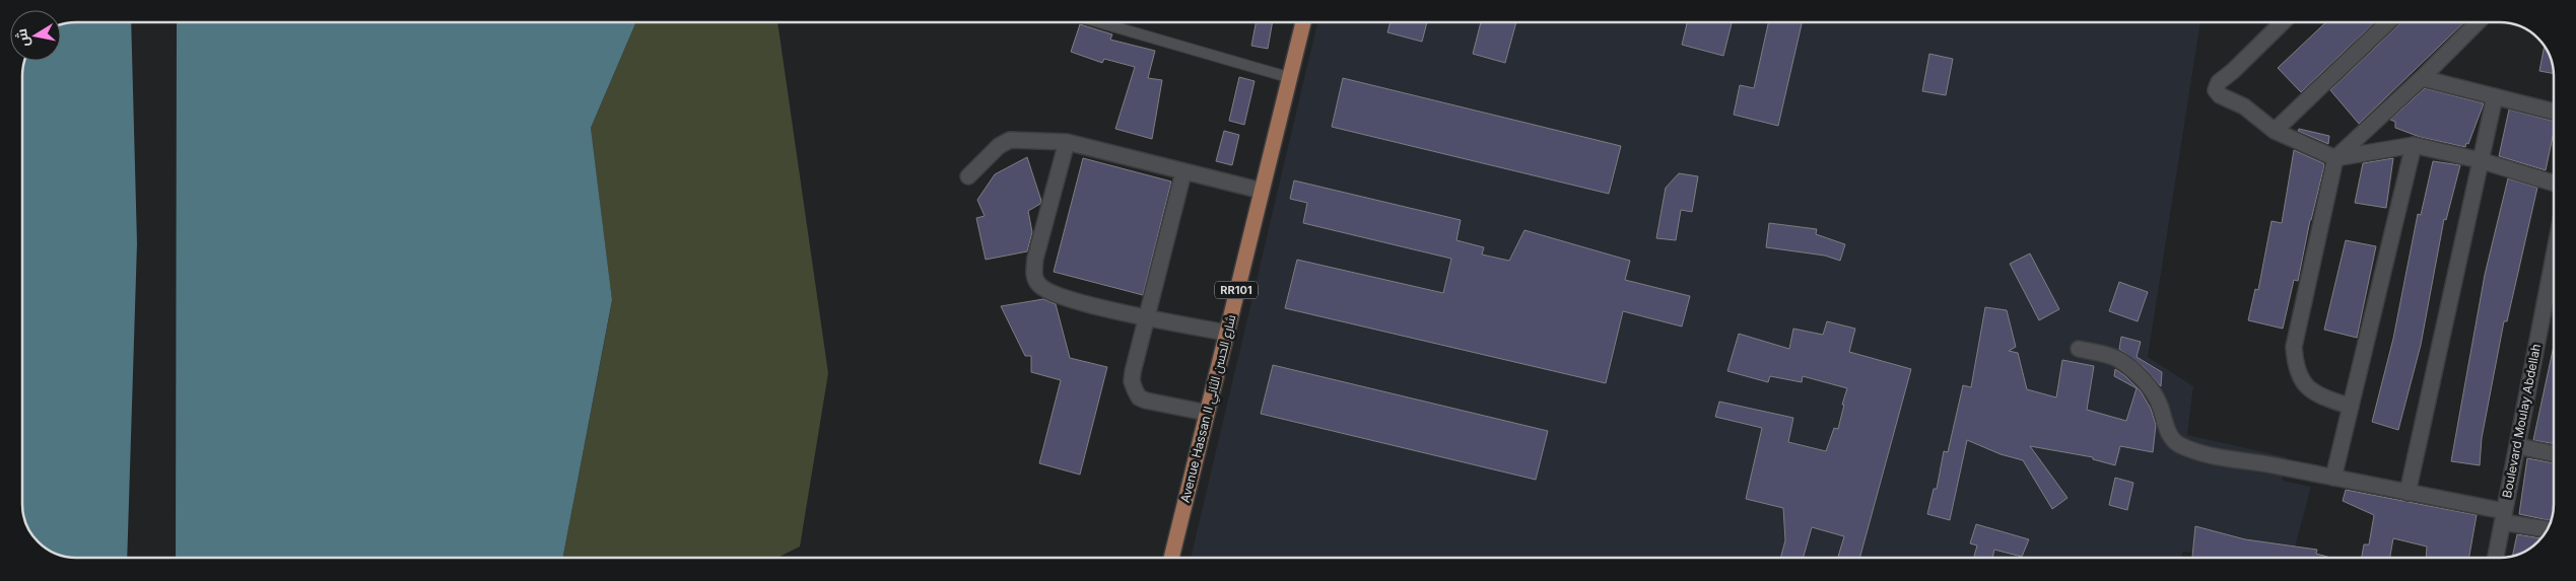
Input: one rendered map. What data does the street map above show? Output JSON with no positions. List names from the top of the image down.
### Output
{
  "streets": {
    "main road": ["RR101", "Avenue Hassan II شارع الحسن الثاني"],
    "street": ["Boulevard Moulay Abdellah"]
  },
  "north": "left"
}
